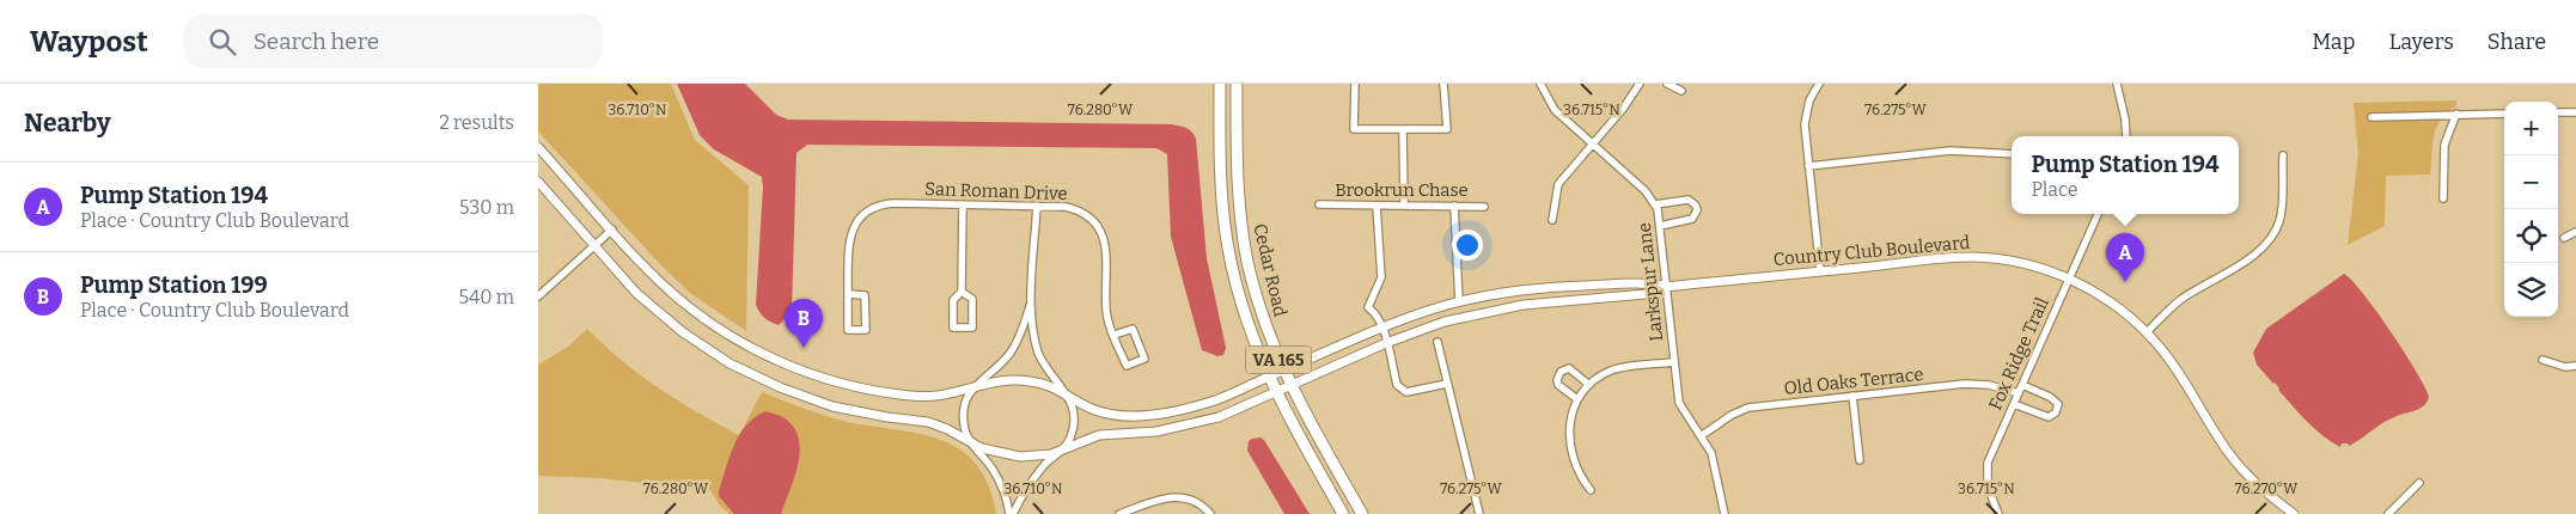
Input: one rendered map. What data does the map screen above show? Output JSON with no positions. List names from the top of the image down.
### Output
{
  "streets": {
    "main road": ["Cedar Road", "VA 165"],
    "street": [
      "Brookrun Chase",
      "San Roman Drive",
      "Country Club Boulevard",
      "Larkspur Lane",
      "Fox Ridge Trail",
      "Old Oaks Terrace"
    ]
  },
  "crossings": [
    ["Country Club Boulevard", "Cedar Road"],
    ["Country Club Boulevard", "Larkspur Lane"],
    ["Country Club Boulevard", "Fox Ridge Trail"],
    ["Larkspur Lane", "Old Oaks Terrace"],
    ["Fox Ridge Trail", "Old Oaks Terrace"]
  ],
  "page": {
    "header": "Waypost",
    "search": "Search here",
    "nav": ["Map", "Layers", "Share"],
    "heading": ["Nearby", "2 results"],
    "map_buttons": ["+", "−"],
    "popup": ["Pump Station 194", "Place"],
    "list": [
      {
        "mark": "A",
        "name": "Pump Station 194",
        "note": "Place · Country Club Boulevard",
        "value": "530 m"
      },
      {
        "mark": "B",
        "name": "Pump Station 199",
        "note": "Place · Country Club Boulevard",
        "value": "540 m"
      }
    ],
    "pins": ["A", "B"]
  },
  "coordinates": [
    "76.280°W",
    "76.275°W",
    "36.710°N",
    "36.715°N",
    "76.270°W"
  ]
}
